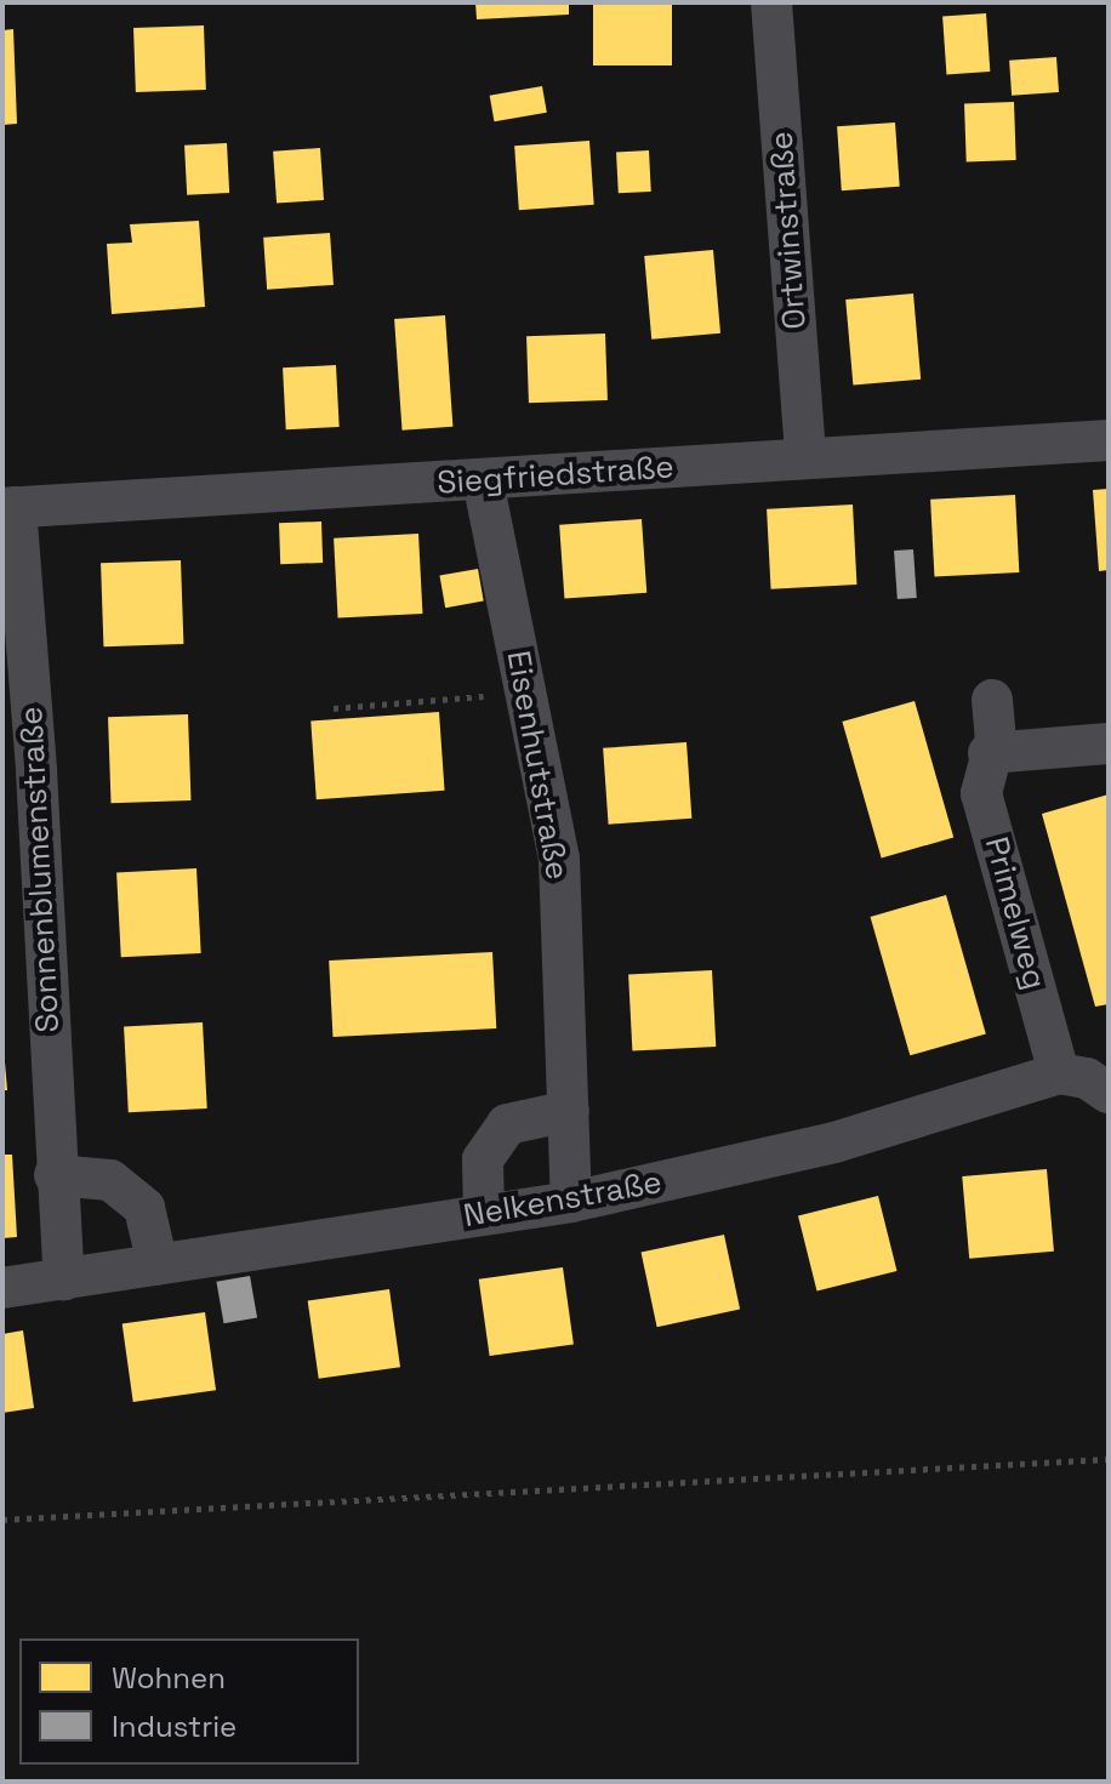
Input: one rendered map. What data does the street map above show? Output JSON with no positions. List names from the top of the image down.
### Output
{
  "streets": {
    "street": [
      "Ortwinstraße",
      "Siegfriedstraße",
      "Eisenhutstraße",
      "Sonnenblumenstraße",
      "Primelweg",
      "Nelkenstraße"
    ]
  },
  "crossings": [
    ["Ortwinstraße", "Siegfriedstraße"],
    ["Siegfriedstraße", "Eisenhutstraße"],
    ["Siegfriedstraße", "Sonnenblumenstraße"],
    ["Eisenhutstraße", "Nelkenstraße"],
    ["Sonnenblumenstraße", "Nelkenstraße"],
    ["Primelweg", "Nelkenstraße"]
  ],
  "legend": ["Wohnen", "Industrie"]
}
